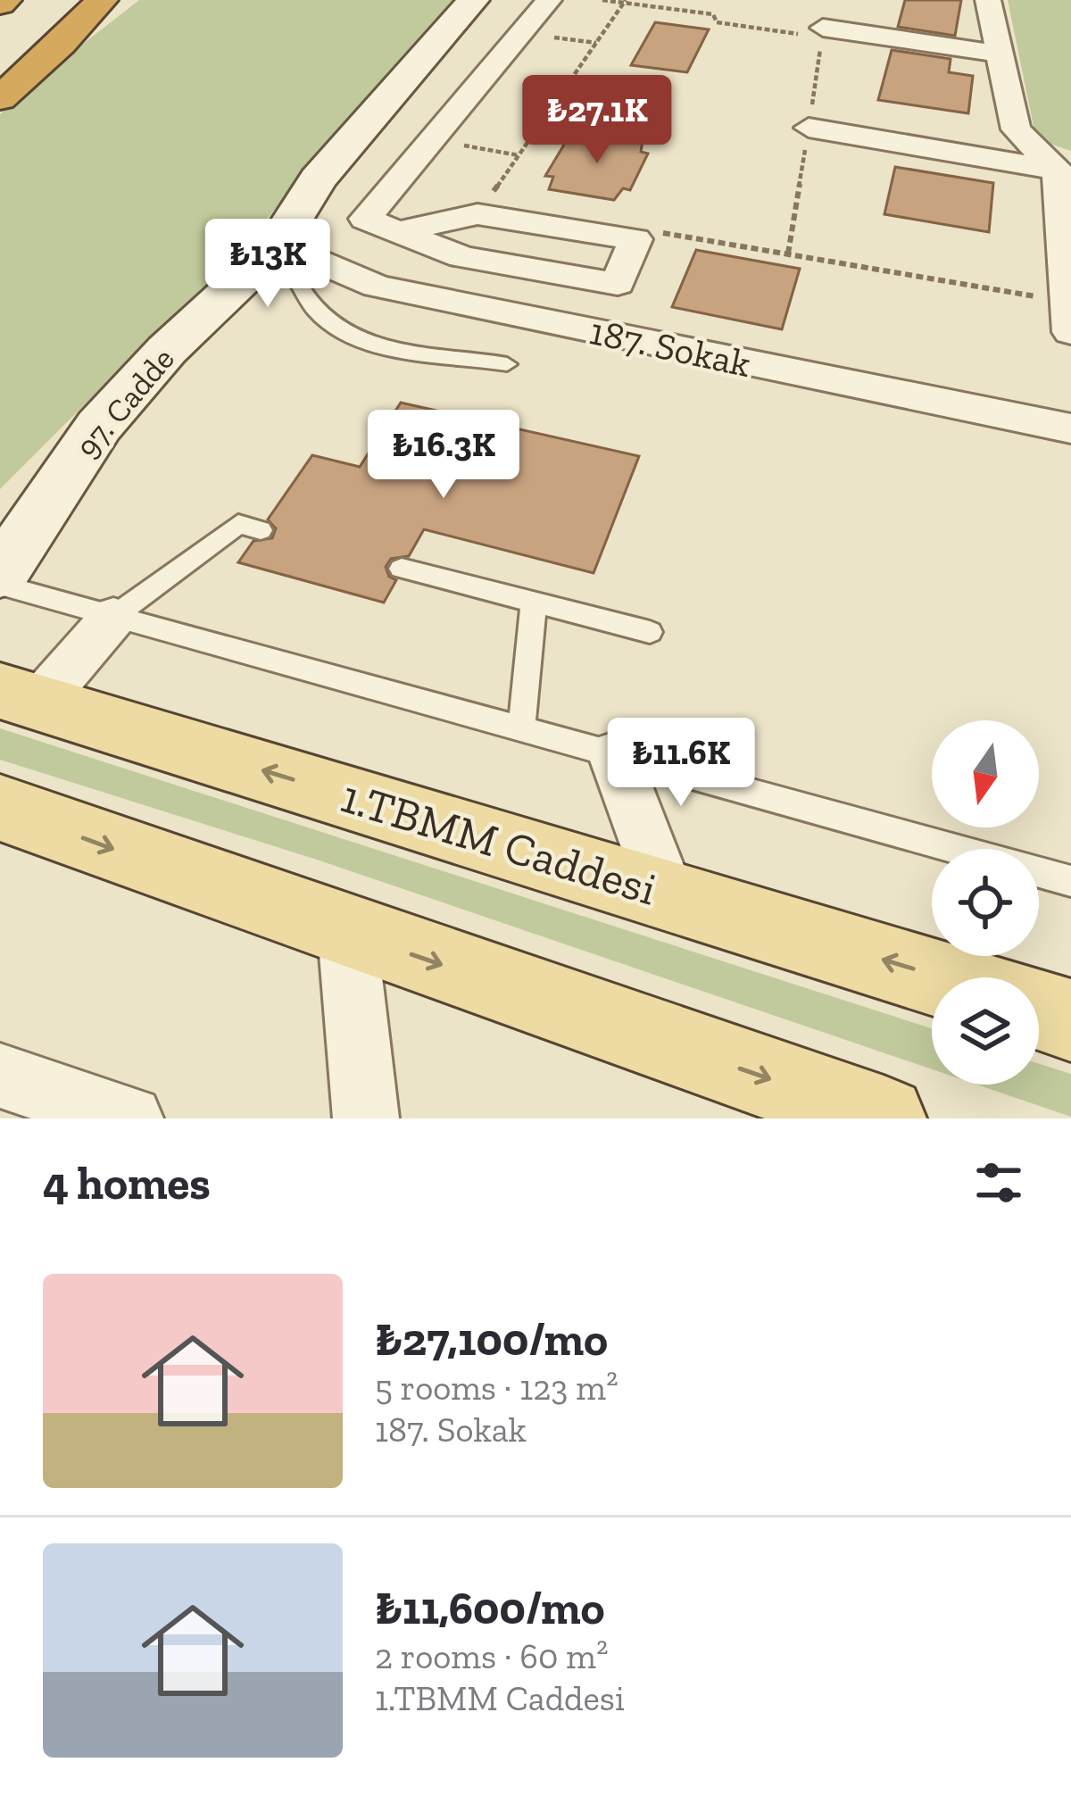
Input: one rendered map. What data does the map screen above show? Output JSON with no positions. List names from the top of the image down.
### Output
{
  "streets": {
    "main road": ["1.TBMM Caddesi"],
    "street": ["187. Sokak", "97. Cadde"]
  },
  "crossings": [
    ["187. Sokak", "97. Cadde"]
  ],
  "north": "bottom",
  "page": {
    "price": [
      "₺27.1K",
      "₺13K",
      "₺16.3K",
      "₺11.6K"
    ],
    "heading": "4 homes",
    "list": [
      {
        "name": "₺27,100/mo",
        "note": "5 rooms · 123 m² · 187. Sokak"
      },
      {
        "name": "₺11,600/mo",
        "note": "2 rooms · 60 m² · 1.TBMM Caddesi"
      }
    ]
  }
}
